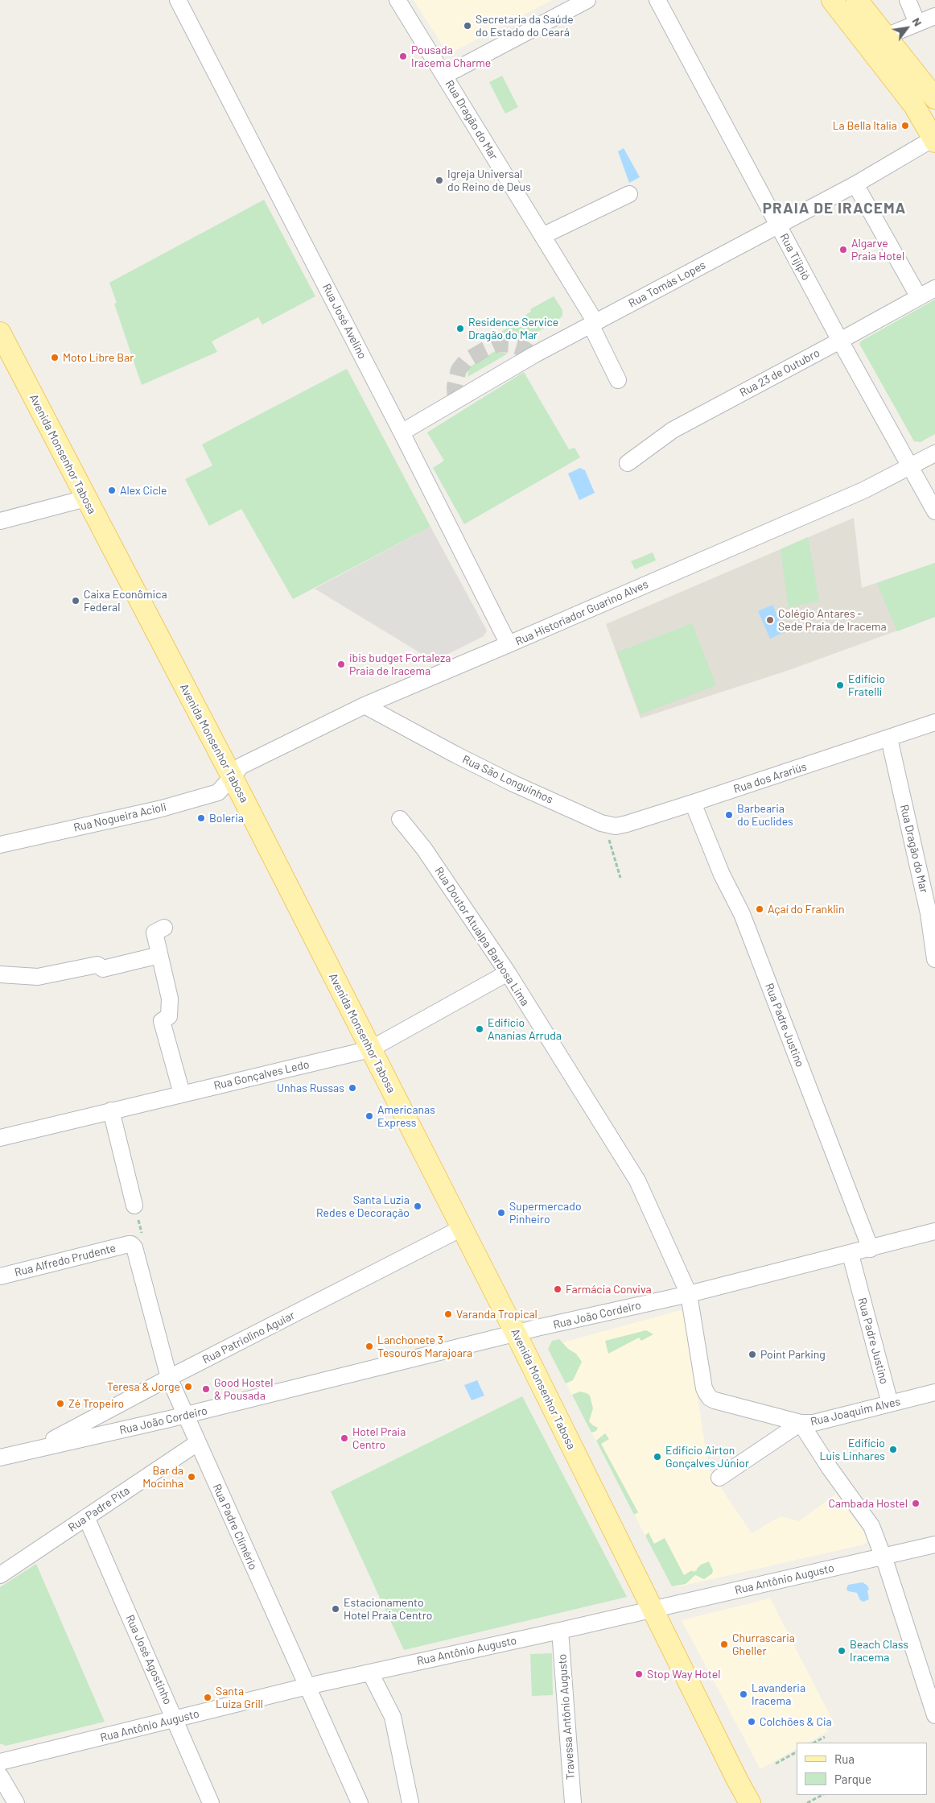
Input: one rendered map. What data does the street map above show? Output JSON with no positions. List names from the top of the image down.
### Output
{
  "streets": {
    "main road": ["Avenida Monsenhor Tabosa"],
    "street": [
      "Rua Dragão do Mar",
      "Rua Tijipió",
      "Rua Tomás Lopes",
      "Rua José Avelino",
      "Rua 23 de Outubro",
      "Rua Historiador Guarino Alves",
      "Rua dos Arariús",
      "Rua São Longuinhos",
      "Rua Nogueira Acioli",
      "Rua Doutor Atualpa Barbosa Lima",
      "Rua Padre Justino",
      "Rua Gonçalves Ledo",
      "Rua Alfredo Prudente",
      "Rua João Cordeiro",
      "Rua Patriolino Aguiar",
      "Rua Joaquim Alves",
      "Rua Padre Pita",
      "Rua Padre Climério",
      "Rua Antônio Augusto",
      "Rua José Agostinho",
      "Travessa Antônio Augusto"
    ]
  },
  "crossings": [
    ["Rua Dragão do Mar", "Rua Tomás Lopes"],
    ["Rua Dragão do Mar", "Rua dos Arariús"],
    ["Rua Tijipió", "Rua Tomás Lopes"],
    ["Rua Tijipió", "Rua 23 de Outubro"],
    ["Rua Tijipió", "Rua Historiador Guarino Alves"],
    ["Rua Tomás Lopes", "Rua José Avelino"],
    ["Rua José Avelino", "Rua Historiador Guarino Alves"],
    ["Avenida Monsenhor Tabosa", "Rua Historiador Guarino Alves"],
    ["Avenida Monsenhor Tabosa", "Rua Nogueira Acioli"],
    ["Avenida Monsenhor Tabosa", "Rua Gonçalves Ledo"],
    ["Avenida Monsenhor Tabosa", "Rua João Cordeiro"],
    ["Avenida Monsenhor Tabosa", "Rua Patriolino Aguiar"],
    ["Avenida Monsenhor Tabosa", "Rua Antônio Augusto"],
    ["Rua Historiador Guarino Alves", "Rua São Longuinhos"],
    ["Rua Historiador Guarino Alves", "Rua Nogueira Acioli"],
    ["Rua dos Arariús", "Rua São Longuinhos"],
    ["Rua dos Arariús", "Rua Padre Justino"],
    ["Rua Doutor Atualpa Barbosa Lima", "Rua Gonçalves Ledo"],
    ["Rua Doutor Atualpa Barbosa Lima", "Rua João Cordeiro"],
    ["Rua Doutor Atualpa Barbosa Lima", "Rua Joaquim Alves"],
    ["Rua Padre Justino", "Rua João Cordeiro"],
    ["Rua Padre Justino", "Rua Joaquim Alves"],
    ["Rua Alfredo Prudente", "Rua Padre Climério"],
    ["Rua João Cordeiro", "Rua Patriolino Aguiar"],
    ["Rua João Cordeiro", "Rua Padre Climério"],
    ["Rua Patriolino Aguiar", "Rua Padre Climério"],
    ["Rua Padre Pita", "Rua Padre Climério"],
    ["Rua Padre Pita", "Rua José Agostinho"],
    ["Rua Padre Climério", "Rua Antônio Augusto"],
    ["Rua Antônio Augusto", "Rua José Agostinho"],
    ["Rua Antônio Augusto", "Travessa Antônio Augusto"]
  ],
  "districts": ["PRAIA DE IRACEMA"],
  "places": [
    "Secretaria da Saúde do Estado do Ceará",
    "Pousada Iracema Charme",
    "La Bella Italia",
    "Igreja Universal do Reino de Deus",
    "Algarve Praia Hotel",
    "Residence Service Dragão do Mar",
    "Moto Libre Bar",
    "Alex Cicle",
    "Caixa Econômica Federal",
    "Colégio Antares - Sede Praia de Iracema",
    "ibis budget Fortaleza Praia de Iracema",
    "Edifício Fratelli",
    "Barbearia do Euclides",
    "Boleria",
    "Açaí do Franklin",
    "Edifício Ananias Arruda",
    "Unhas Russas",
    "Americanas Express",
    "Santa Luzia Redes e Decoração",
    "Supermercado Pinheiro",
    "Farmácia Conviva",
    "Varanda Tropical",
    "Lanchonete 3 Tesouros Marajoara",
    "Point Parking",
    "Teresa & Jorge",
    "Good Hostel & Pousada",
    "Zé Tropeiro",
    "Hotel Praia Centro",
    "Edifício Luis Linhares",
    "Edifício Airton Gonçalves Júnior",
    "Bar da Mocinha",
    "Cambada Hostel",
    "Estacionamento Hotel Praia Centro",
    "Churrascaria Gheller",
    "Beach Class Iracema",
    "Stop Way Hotel",
    "Lavanderia Iracema",
    "Santa Luiza Grill",
    "Colchões & Cia"
  ],
  "legend": ["Rua", "Parque"],
  "north": "top right"
}
